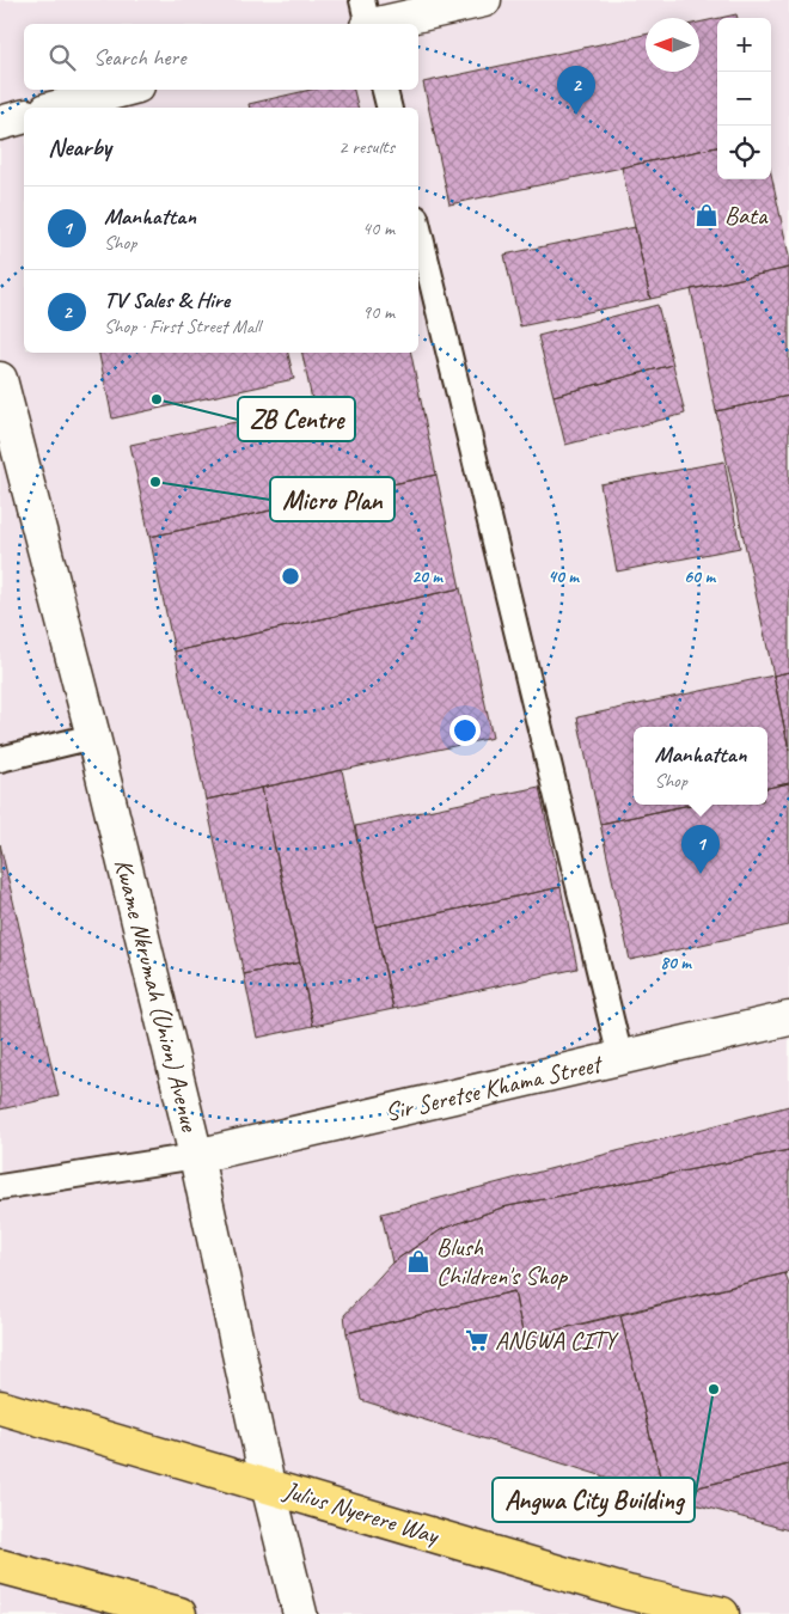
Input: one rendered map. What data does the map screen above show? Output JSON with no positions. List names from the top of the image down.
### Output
{
  "streets": {
    "main road": ["Julius Nyerere Way"],
    "street": ["Kwame Nkrumah (Union) Avenue", "Sir Seretse Khama Street"]
  },
  "crossings": [
    ["Kwame Nkrumah (Union) Avenue", "Sir Seretse Khama Street"],
    ["Kwame Nkrumah (Union) Avenue", "Julius Nyerere Way"]
  ],
  "places": {
    "shop": ["Bata", "Blush Children's Shop"],
    "other": ["ZB Centre", "Micro Plan", "Angwa City Building"],
    "supermarket": ["ANGWA CITY"]
  },
  "north": "left",
  "page": {
    "map_buttons": ["+", "−"],
    "search": "Search here",
    "pins": ["2", "1"],
    "heading": ["Nearby", "2 results"],
    "list": [
      {
        "mark": "1",
        "name": "Manhattan",
        "note": "Shop",
        "value": "40 m"
      },
      {
        "mark": "2",
        "name": "TV Sales & Hire",
        "note": "Shop · First Street Mall",
        "value": "90 m"
      }
    ],
    "popup": ["Manhattan", "Shop"]
  },
  "rings": [
    "20 m",
    "40 m",
    "60 m",
    "80 m"
  ]
}
